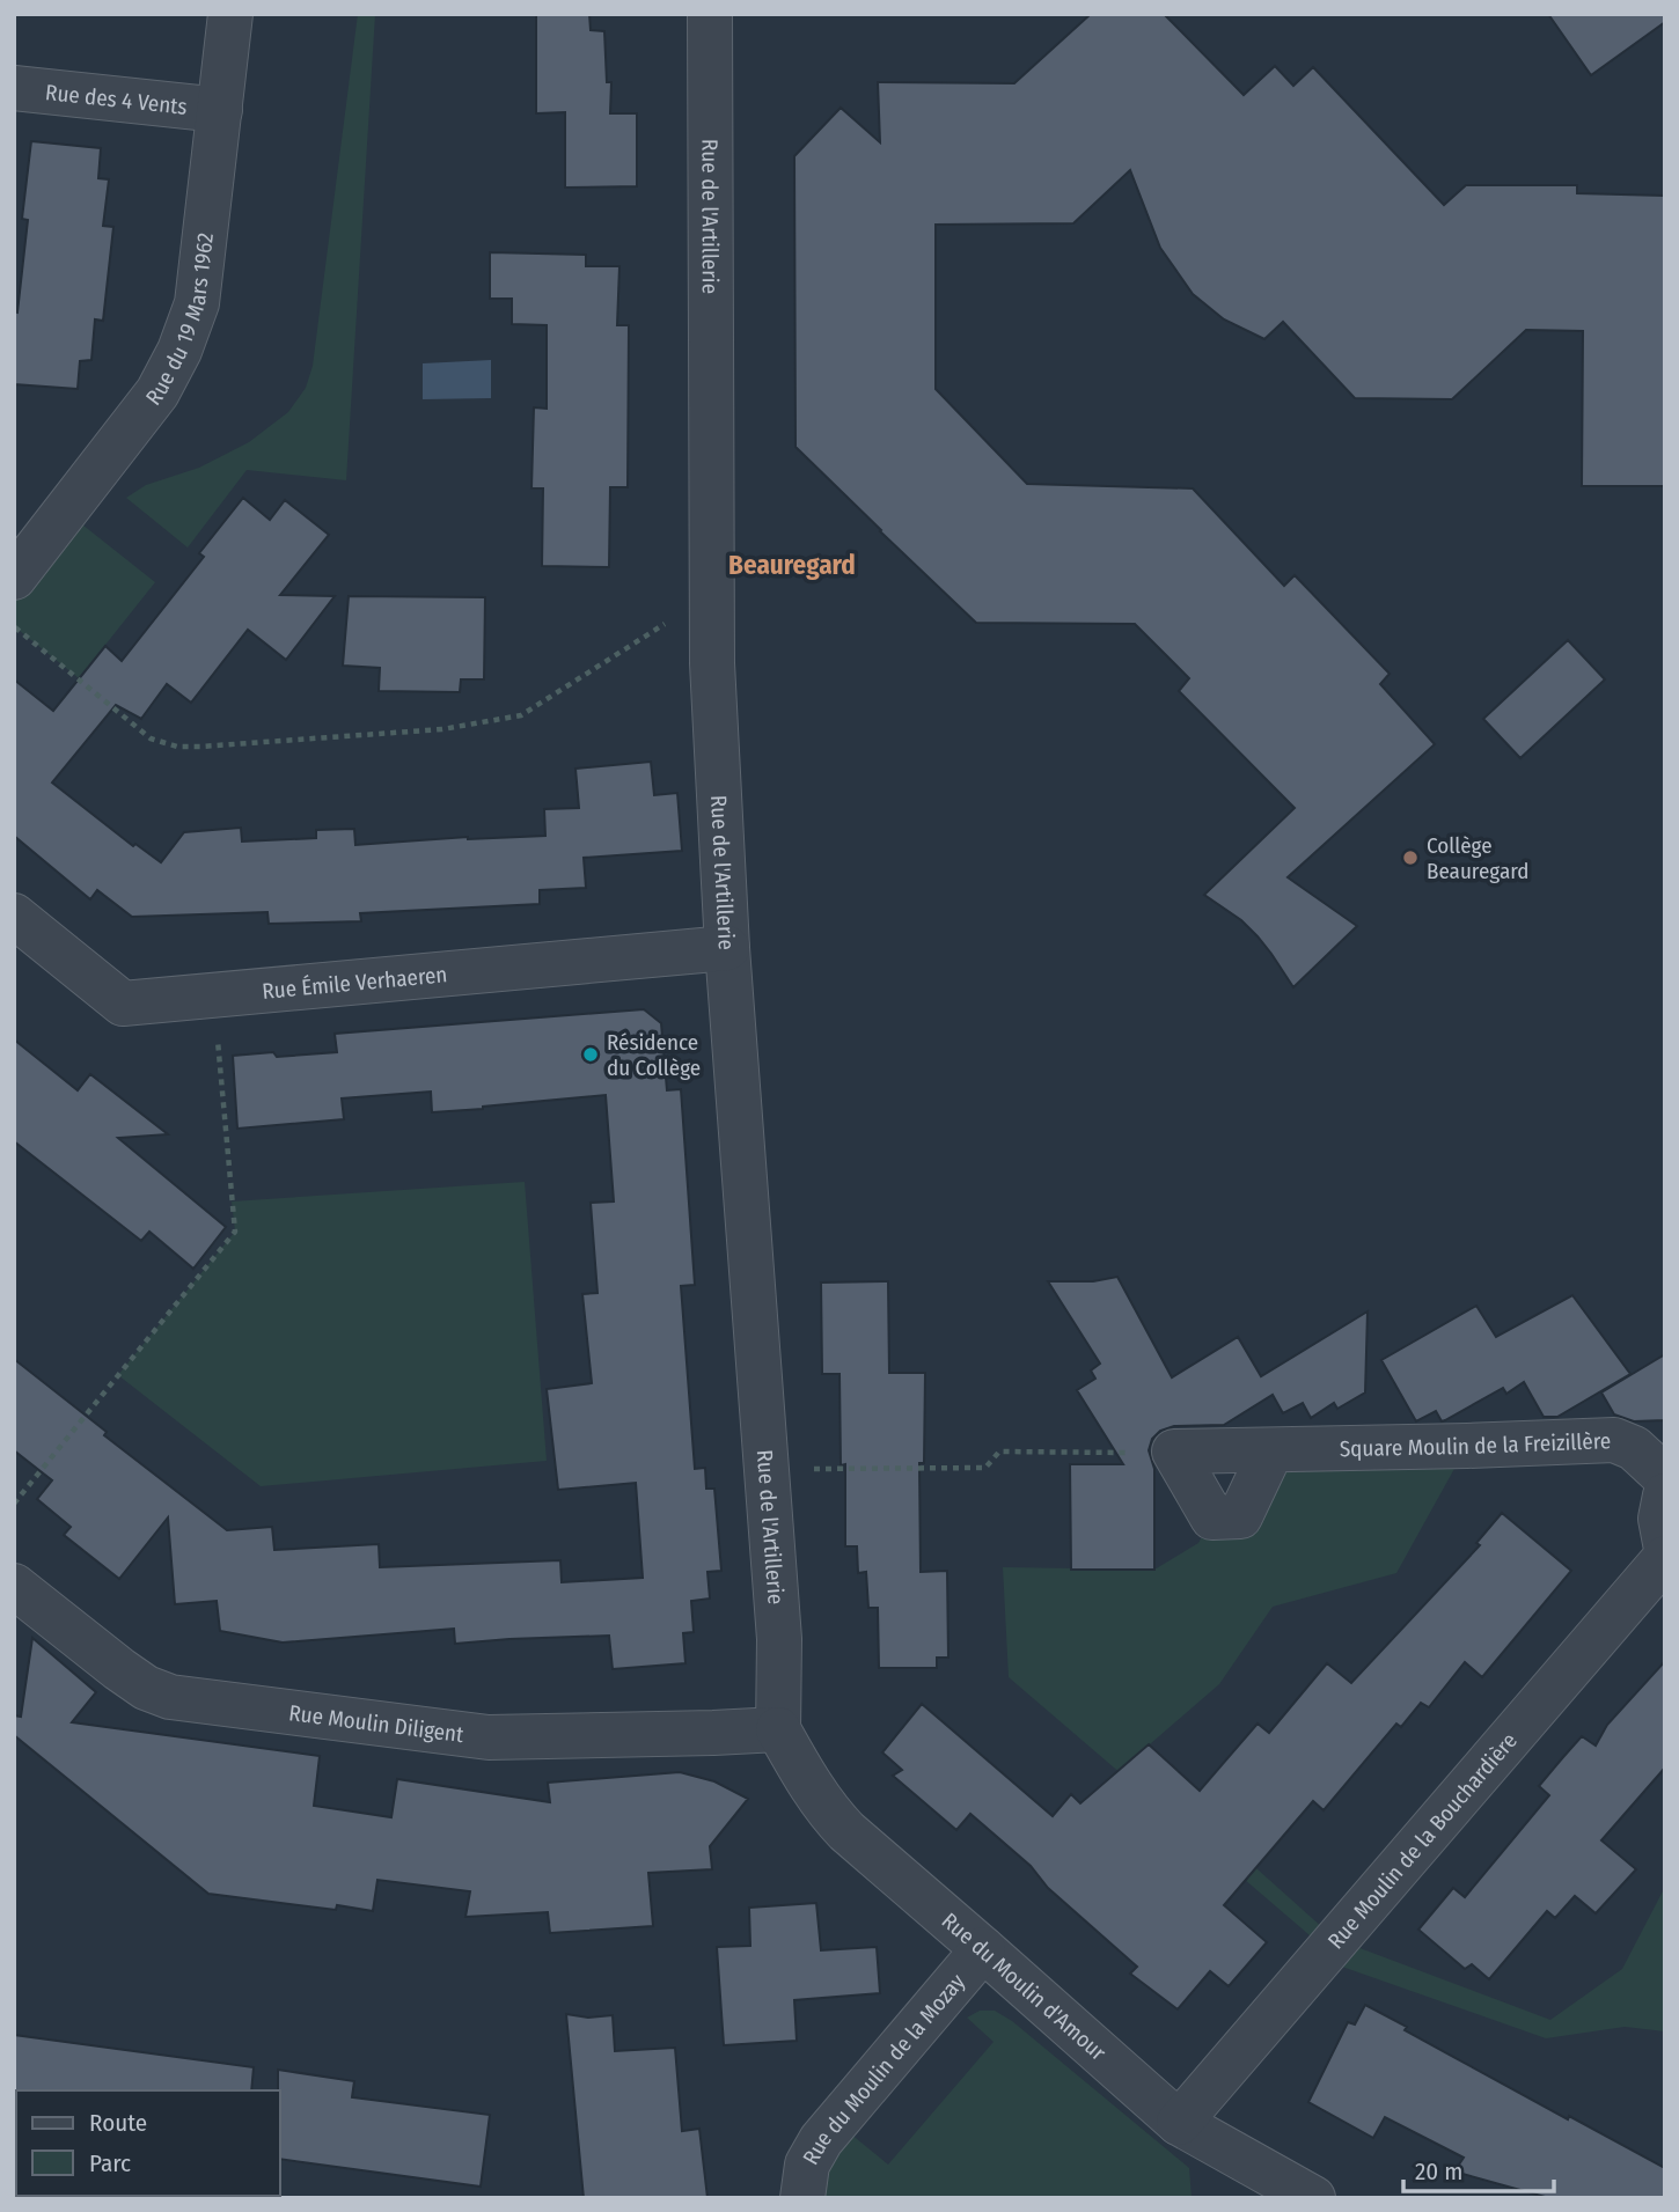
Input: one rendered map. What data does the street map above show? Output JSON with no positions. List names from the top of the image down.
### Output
{
  "streets": {
    "street": [
      "Rue des 4 Vents",
      "Rue de l'Artillerie",
      "Rue du 19 Mars 1962",
      "Rue Émile Verhaeren",
      "Square Moulin de la Freizillère",
      "Rue Moulin Diligent",
      "Rue Moulin de la Bouchardière",
      "Rue du Moulin d'Amour",
      "Rue du Moulin de la Mozay"
    ]
  },
  "crossings": [
    ["Rue des 4 Vents", "Rue du 19 Mars 1962"],
    ["Rue de l'Artillerie", "Rue Émile Verhaeren"],
    ["Rue de l'Artillerie", "Rue Moulin Diligent"],
    ["Rue de l'Artillerie", "Rue du Moulin d'Amour"],
    ["Rue Moulin Diligent", "Rue du Moulin d'Amour"],
    ["Rue Moulin de la Bouchardière", "Rue du Moulin d'Amour"],
    ["Rue du Moulin d'Amour", "Rue du Moulin de la Mozay"]
  ],
  "districts": ["Beauregard"],
  "places": ["Collège Beauregard", "Résidence du Collège"],
  "legend": ["Route", "Parc"],
  "scale_bar": "20 m"
}
